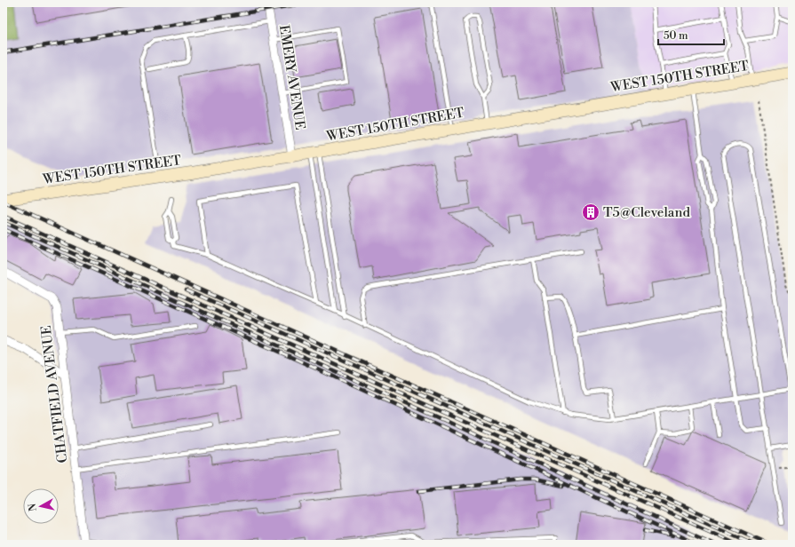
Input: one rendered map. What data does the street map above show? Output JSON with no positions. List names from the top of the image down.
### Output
{
  "streets": {
    "main road": ["WEST 150TH STREET"],
    "street": ["EMERY AVENUE", "CHATFIELD AVENUE"]
  },
  "crossings": [
    ["WEST 150TH STREET", "EMERY AVENUE"]
  ],
  "places": {
    "building": ["T5@Cleveland"]
  },
  "scale_bar": "50 m",
  "north": "left"
}
